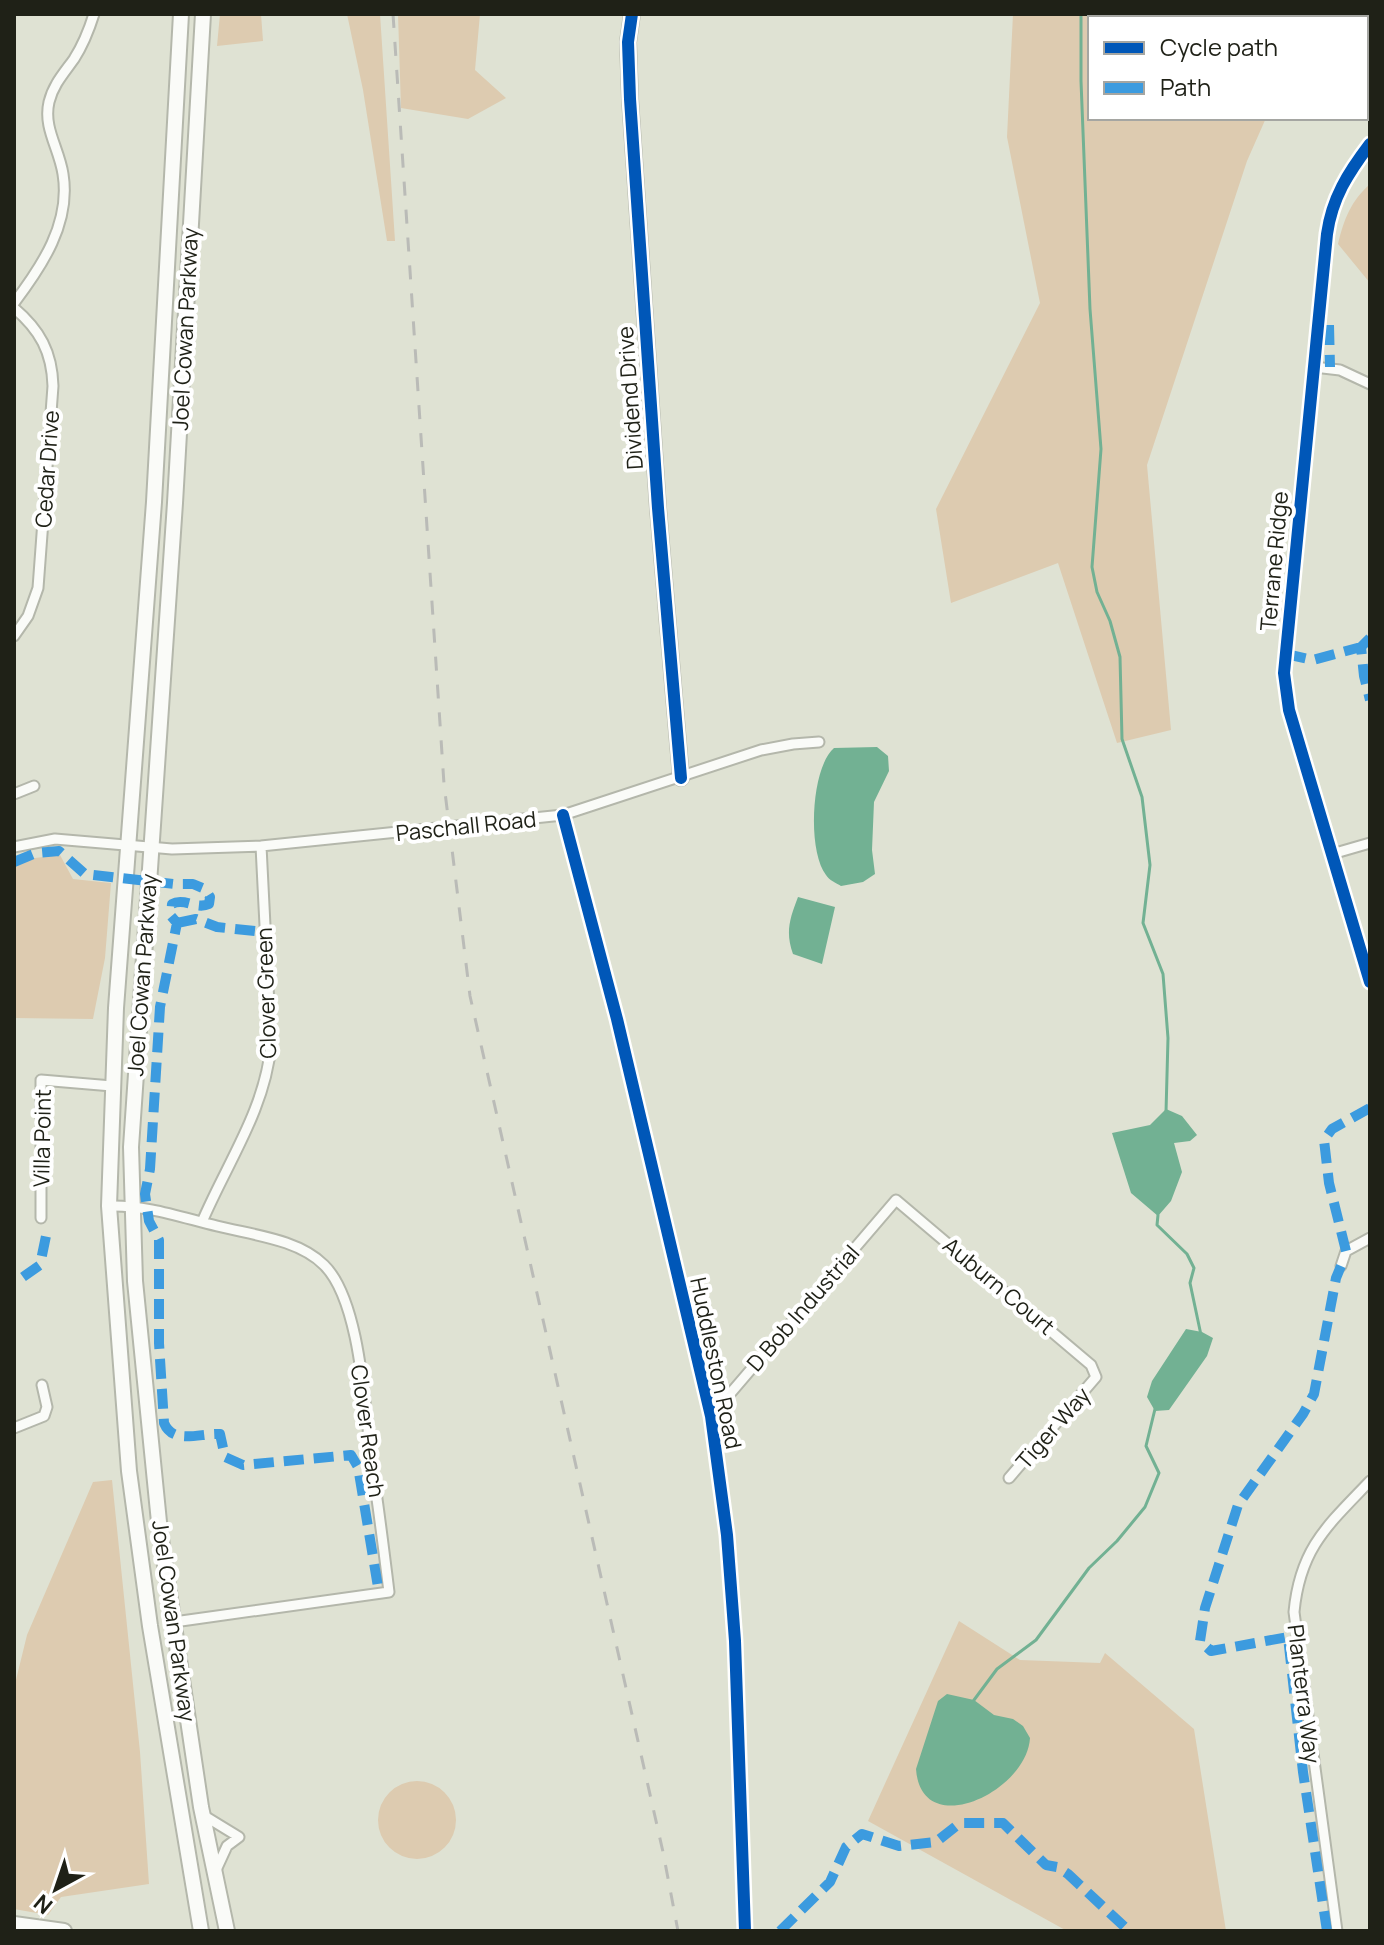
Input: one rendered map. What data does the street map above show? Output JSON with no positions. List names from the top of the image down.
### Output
{
  "streets": {
    "main road": ["Joel Cowan Parkway", "Dividend Drive"],
    "street": [
      "Cedar Drive",
      "Terrane Ridge",
      "Paschall Road",
      "Clover Green",
      "Villa Point",
      "Auburn Court",
      "D Bob Industrial",
      "Huddleston Road",
      "Tiger Way",
      "Clover Reach",
      "Planterra Way"
    ]
  },
  "crossings": [
    ["Joel Cowan Parkway", "Paschall Road"],
    ["Joel Cowan Parkway", "Villa Point"],
    ["Joel Cowan Parkway", "Clover Reach"],
    ["Dividend Drive", "Paschall Road"],
    ["Paschall Road", "Clover Green"],
    ["Paschall Road", "Huddleston Road"],
    ["Clover Green", "Clover Reach"],
    ["Auburn Court", "D Bob Industrial"],
    ["Auburn Court", "Tiger Way"],
    ["D Bob Industrial", "Huddleston Road"]
  ],
  "legend": ["Cycle path", "Path"],
  "north": "bottom left"
}
